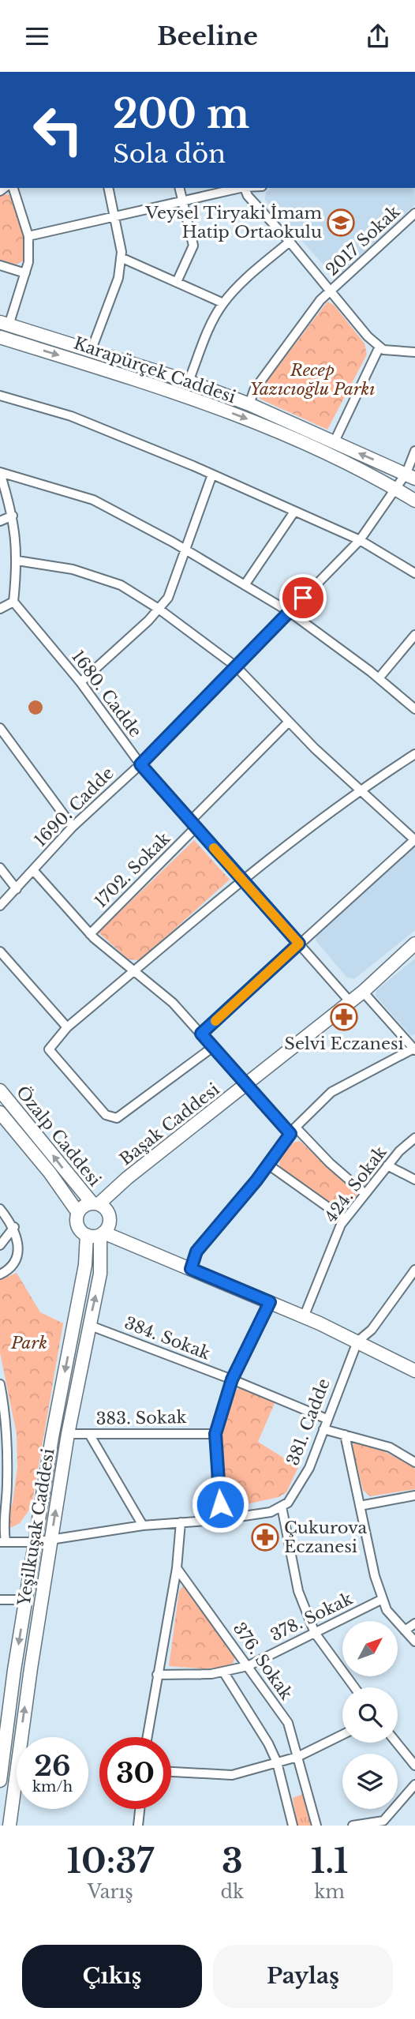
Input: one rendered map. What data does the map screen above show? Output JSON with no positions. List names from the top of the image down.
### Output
{
  "streets": {
    "main road": [
      "Karapürçek Caddesi",
      "Başak Caddesi",
      "Özalp Caddesi",
      "Yeşilkuşak Caddesi"
    ],
    "street": [
      "2017 Sokak",
      "1680. Cadde",
      "1690. Cadde",
      "1702. Sokak",
      "424. Sokak",
      "384. Sokak",
      "383. Sokak",
      "381. Cadde",
      "378. Sokak",
      "376. Sokak"
    ]
  },
  "crossings": [
    ["2017 Sokak", "Karapürçek Caddesi"],
    ["Karapürçek Caddesi", "1690. Cadde"],
    ["1680. Cadde", "1690. Cadde"],
    ["1680. Cadde", "1702. Sokak"],
    ["1680. Cadde", "Başak Caddesi"],
    ["Başak Caddesi", "Özalp Caddesi"],
    ["Başak Caddesi", "Yeşilkuşak Caddesi"],
    ["Özalp Caddesi", "Yeşilkuşak Caddesi"],
    ["384. Sokak", "381. Cadde"],
    ["384. Sokak", "Yeşilkuşak Caddesi"],
    ["383. Sokak", "Yeşilkuşak Caddesi"],
    ["378. Sokak", "376. Sokak"]
  ],
  "parks": ["Recep Yazıcıoğlu Parkı", "Park"],
  "places": {
    "school or university": ["Veysel Tiryaki İmam Hatip Ortaokulu"],
    "pharmacy": ["Selvi Eczanesi", "Çukurova Eczanesi"]
  },
  "north": "top right",
  "page": {
    "header": "Beeline",
    "turn": ["200 m", "Sola dön"],
    "speed": "26 km/h",
    "limit": "30",
    "eta": [
      "10:37",
      "Varış",
      "3",
      "dk",
      "1.1",
      "km"
    ],
    "buttons": ["Çıkış", "Paylaş"]
  }
}
